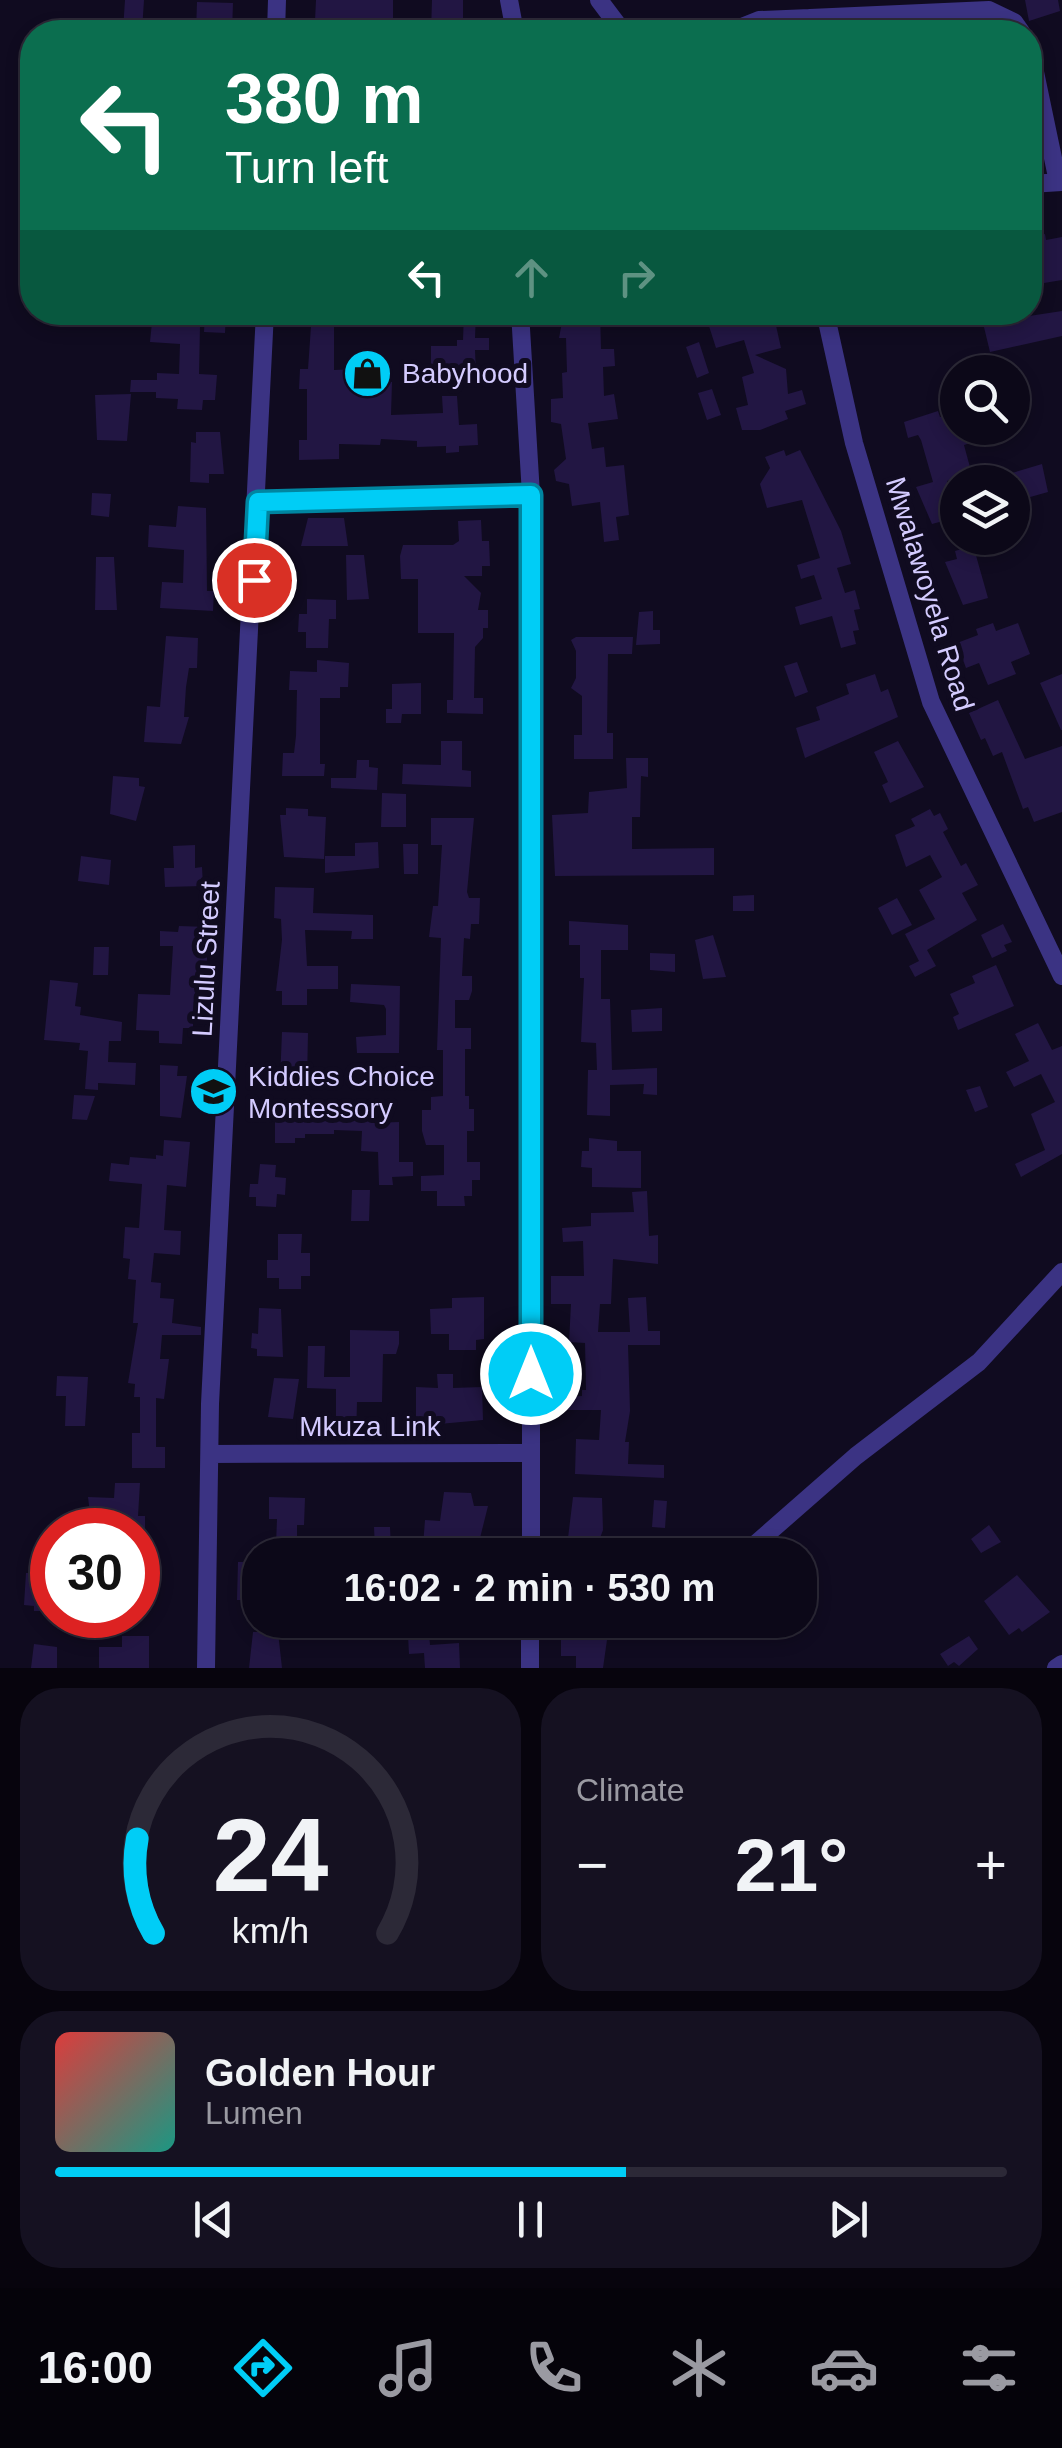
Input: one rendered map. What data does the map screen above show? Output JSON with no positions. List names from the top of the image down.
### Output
{
  "streets": {
    "street": ["Mwalawoyela Road", "Lizulu Street", "Mkuza Link"]
  },
  "crossings": [
    ["Lizulu Street", "Mkuza Link"]
  ],
  "places": {
    "shop": ["Babyhood"],
    "school or university": ["Kiddies Choice Montessory"]
  },
  "page": {
    "turn": ["380 m", "Turn left"],
    "limit": "30",
    "trip": "16:02 · 2 min · 530 m",
    "tile": "Climate",
    "heat": ["−", "21°", "+"],
    "song": ["Golden Hour", "Lumen"],
    "tabs": "16:00",
    "gauge": ["24", "km/h"]
  }
}
